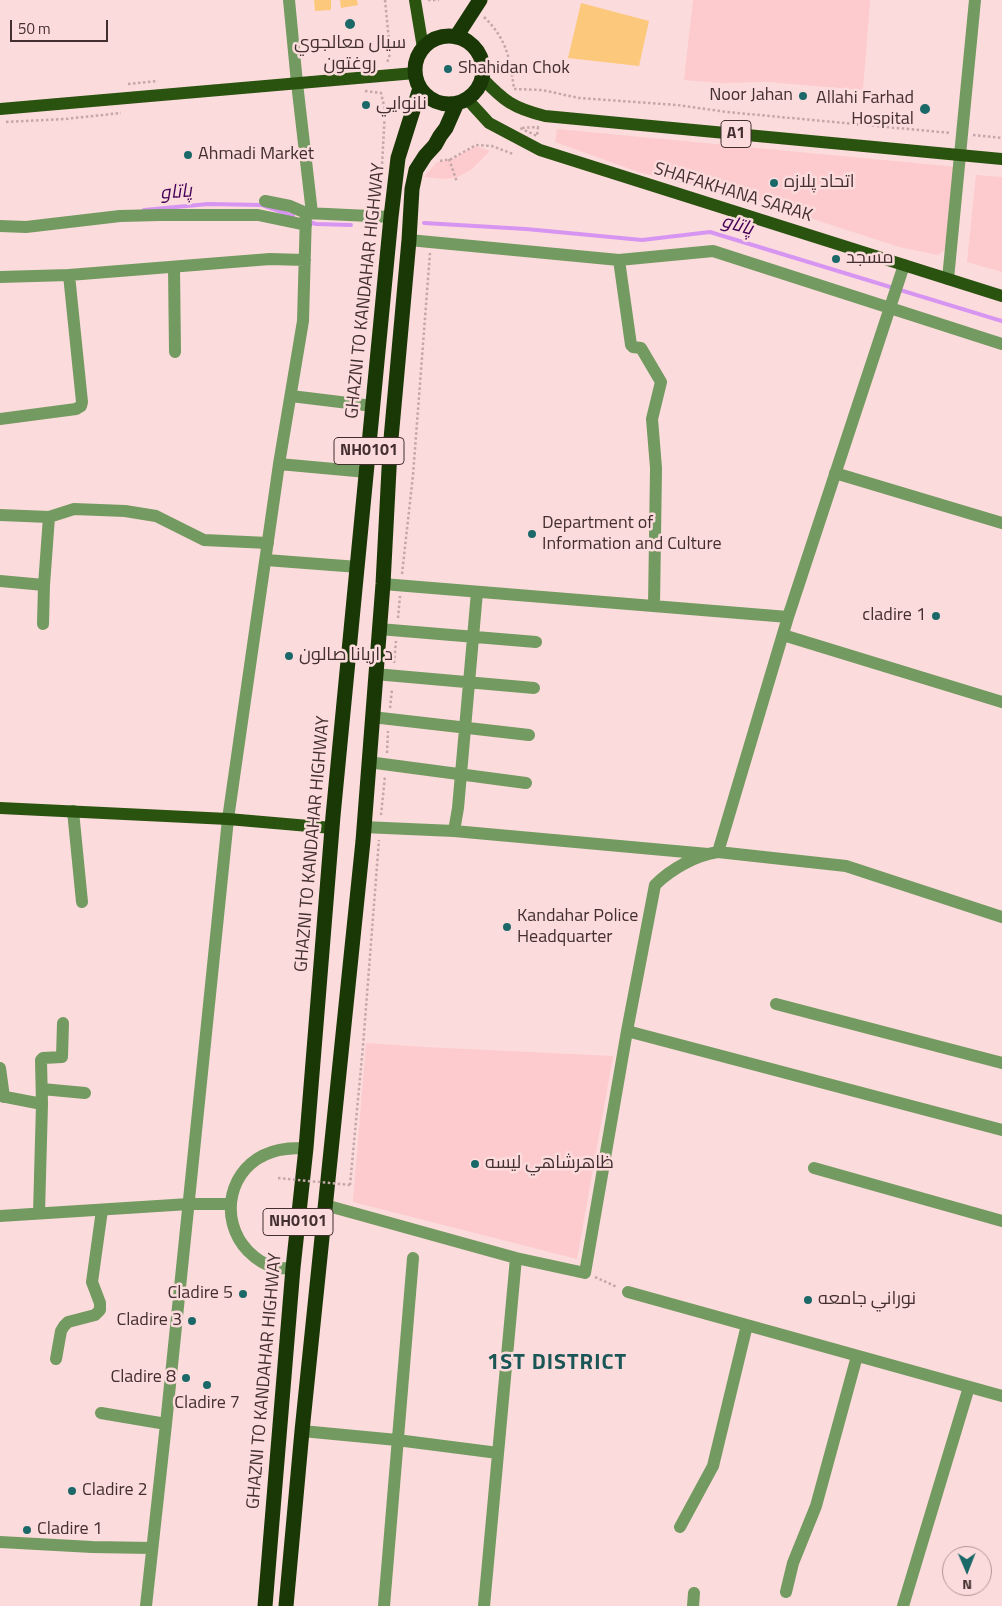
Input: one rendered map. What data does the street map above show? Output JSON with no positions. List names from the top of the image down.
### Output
{
  "streets": {
    "highway": ["GHAZNI TO KANDAHAR HIGHWAY", "NH0101"],
    "main road": ["A1", "SHAFAKHANA SARAK"]
  },
  "crossings": [
    ["A1", "SHAFAKHANA SARAK"],
    ["A1", "GHAZNI TO KANDAHAR HIGHWAY"],
    ["SHAFAKHANA SARAK", "GHAZNI TO KANDAHAR HIGHWAY"]
  ],
  "districts": ["1ST DISTRICT"],
  "water": ["پاتاو"],
  "places": [
    "سيال معالجوي روغتون",
    "Shahidan Chok",
    "Noor Jahan",
    "نانوايي",
    "Allahi Farhad Hospital",
    "Ahmadi Market",
    "اتحاد پلازه",
    "مسجد",
    "Department of Information and Culture",
    "cladire 1",
    "د اریانا صالون",
    "Kandahar Police Headquarter",
    "ظاهرشاهي لیسه",
    "Cladire 5",
    "نوراني جامعه",
    "Cladire 3",
    "Cladire 8",
    "Cladire 7",
    "Cladire 2",
    "Cladire 1"
  ],
  "scale_bar": "50 m",
  "north": "bottom"
}
